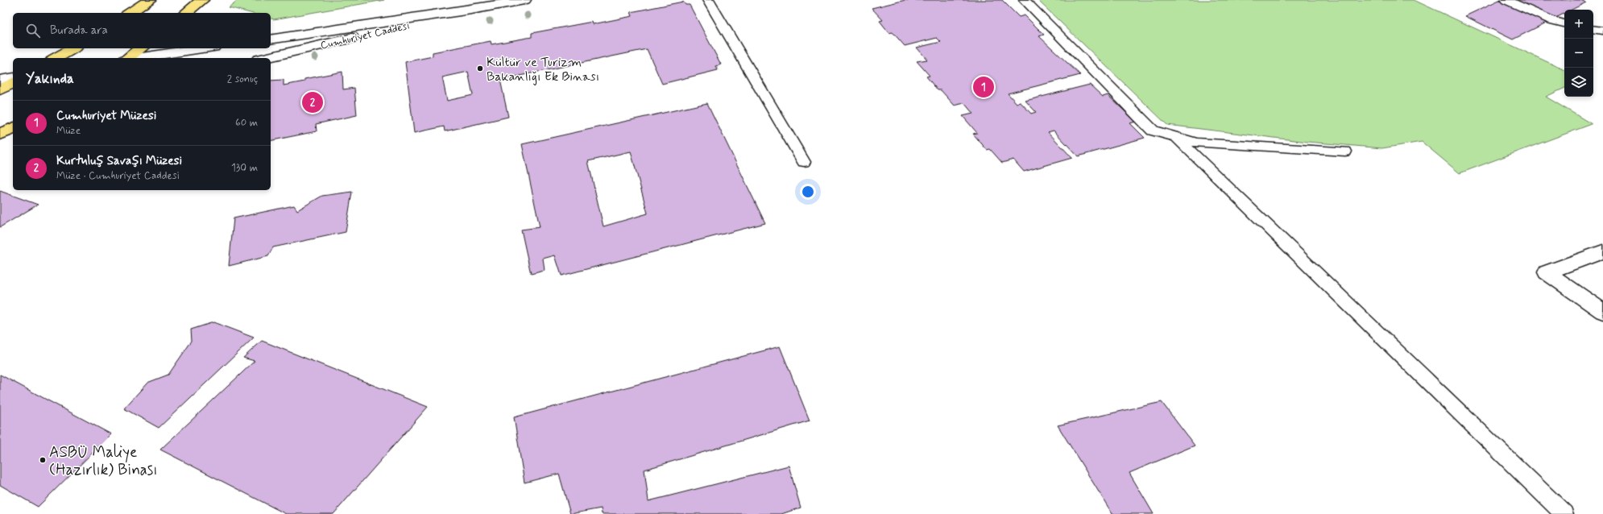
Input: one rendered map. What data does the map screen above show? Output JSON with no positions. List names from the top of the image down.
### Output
{
  "streets": {
    "main road": ["Cumhuriyet Caddesi"]
  },
  "places": ["Kültür ve Turizm Bakanlığı Ek Binası", "ASBÜ Maliye (Hazırlık) Binası"],
  "page": {
    "map_buttons": ["+", "−"],
    "search": "Burada ara",
    "heading": ["Yakında", "2 sonuç"],
    "pins": ["1", "2"],
    "list": [
      {
        "mark": "1",
        "name": "Cumhuriyet Müzesi",
        "note": "Müze",
        "value": "60 m"
      },
      {
        "mark": "2",
        "name": "Kurtuluş Savaşı Müzesi",
        "note": "Müze · Cumhuriyet Caddesi",
        "value": "130 m"
      }
    ]
  }
}
